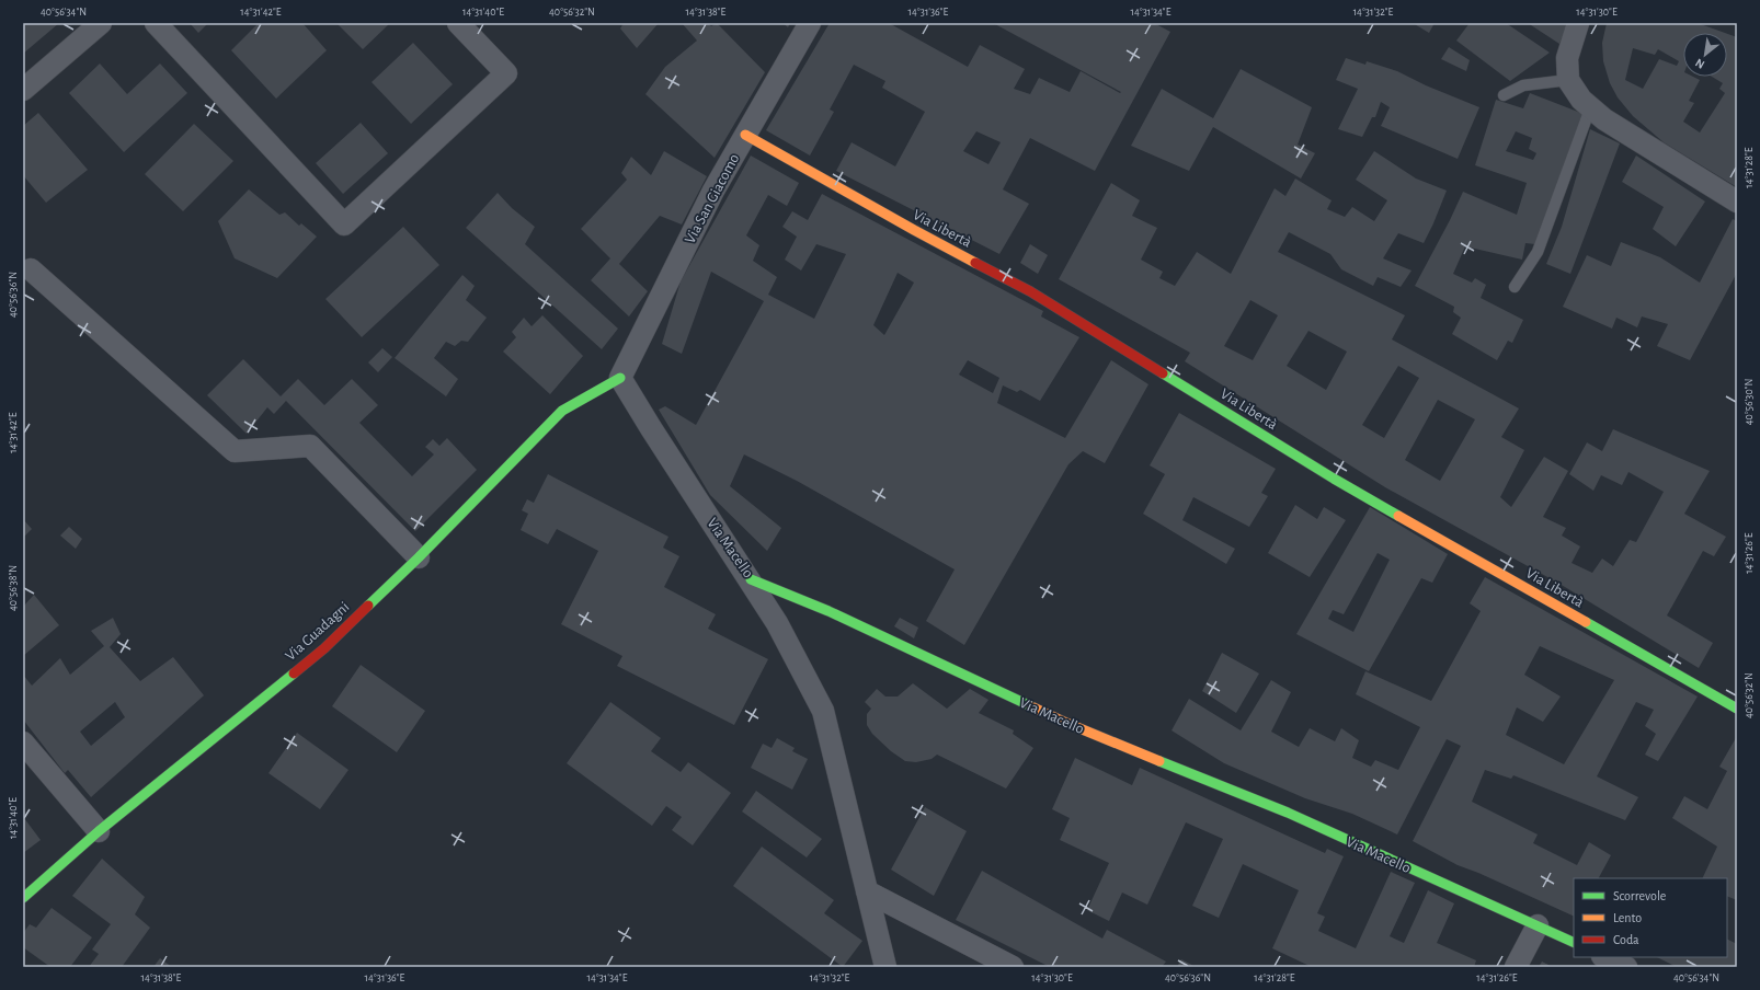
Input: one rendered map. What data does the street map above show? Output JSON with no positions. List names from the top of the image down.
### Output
{
  "streets": {
    "street": [
      "Via San Giacomo",
      "Via Libertà",
      "Via Macello",
      "Via Guadagni"
    ]
  },
  "crossings": [
    ["Via San Giacomo", "Via Libertà"],
    ["Via San Giacomo", "Via Macello"],
    ["Via San Giacomo", "Via Guadagni"],
    ["Via Macello", "Via Guadagni"]
  ],
  "legend": ["Scorrevole", "Lento", "Coda"],
  "north": "bottom left",
  "coordinates": [
    "40°56'34\"N",
    "14°31'42\"E",
    "14°31'40\"E",
    "40°56'32\"N",
    "14°31'38\"E",
    "14°31'36\"E",
    "14°31'34\"E",
    "14°31'32\"E",
    "14°31'30\"E",
    "14°31'28\"E",
    "40°56'36\"N",
    "40°56'30\"N",
    "14°31'26\"E",
    "40°56'38\"N"
  ]
}
